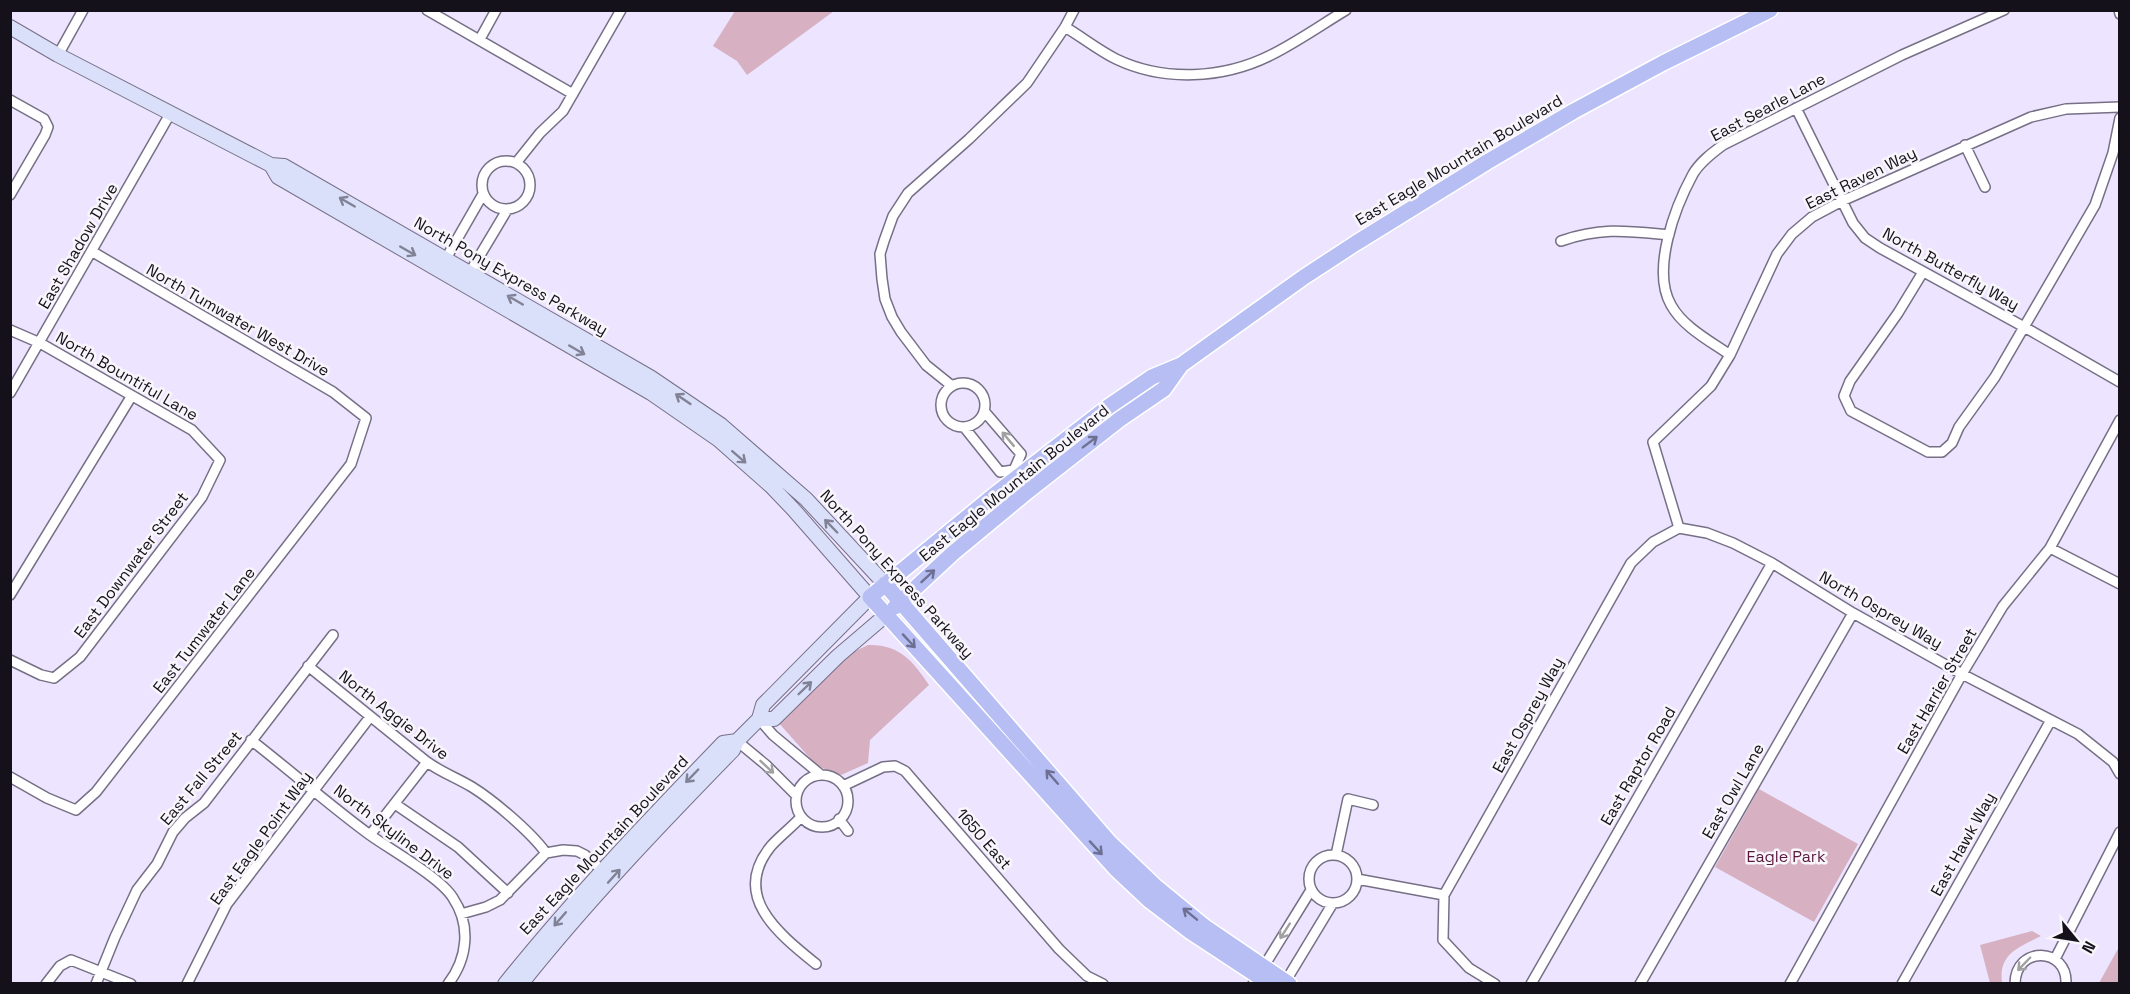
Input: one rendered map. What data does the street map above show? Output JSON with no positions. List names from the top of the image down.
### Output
{
  "streets": {
    "main road": ["East Eagle Mountain Boulevard", "North Pony Express Parkway"],
    "street": [
      "East Searle Lane",
      "East Raven Way",
      "East Shadow Drive",
      "North Butterfly Way",
      "North Tumwater West Drive",
      "North Bountiful Lane",
      "East Downwater Street",
      "North Osprey Way",
      "East Tumwater Lane",
      "East Harrier Street",
      "North Aggie Drive",
      "East Osprey Way",
      "East Raptor Road",
      "East Fall Street",
      "East Owl Lane",
      "North Skyline Drive",
      "East Eagle Point Way",
      "1650 East",
      "East Hawk Way"
    ]
  },
  "crossings": [
    ["East Searle Lane", "East Raven Way"],
    ["East Searle Lane", "North Butterfly Way"],
    ["East Eagle Mountain Boulevard", "North Pony Express Parkway"],
    ["East Raven Way", "North Butterfly Way"],
    ["East Raven Way", "North Osprey Way"],
    ["East Raven Way", "East Osprey Way"],
    ["East Shadow Drive", "North Pony Express Parkway"],
    ["East Shadow Drive", "North Tumwater West Drive"],
    ["East Shadow Drive", "North Bountiful Lane"],
    ["North Tumwater West Drive", "East Tumwater Lane"],
    ["North Bountiful Lane", "East Downwater Street"],
    ["North Osprey Way", "East Harrier Street"],
    ["North Osprey Way", "East Osprey Way"],
    ["North Osprey Way", "East Raptor Road"],
    ["North Osprey Way", "East Owl Lane"],
    ["North Osprey Way", "East Hawk Way"],
    ["North Aggie Drive", "East Fall Street"],
    ["North Aggie Drive", "East Eagle Point Way"],
    ["East Fall Street", "North Skyline Drive"],
    ["North Skyline Drive", "East Eagle Point Way"]
  ],
  "parks": ["Eagle Park"],
  "north": "bottom right"
}
